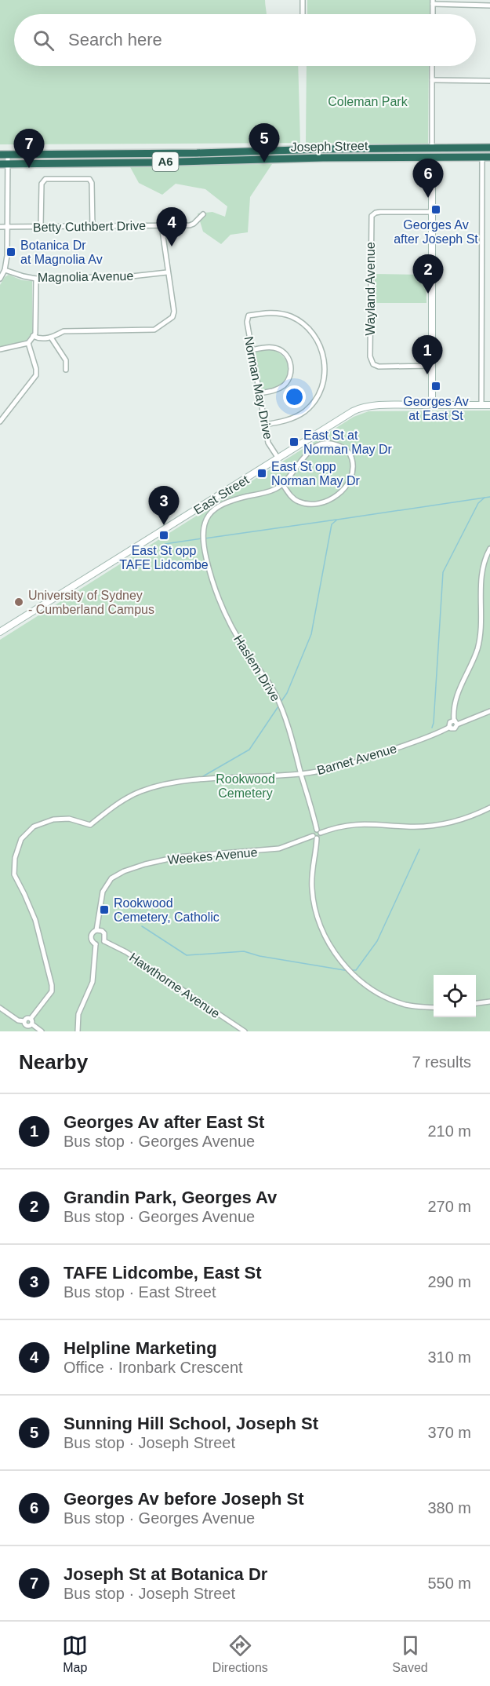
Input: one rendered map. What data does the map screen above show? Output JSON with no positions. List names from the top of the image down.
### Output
{
  "streets": {
    "highway": ["Joseph Street", "A6"],
    "main road": ["East Street"],
    "street": [
      "Betty Cuthbert Drive",
      "Magnolia Avenue",
      "Wayland Avenue",
      "Norman May Drive",
      "Haslem Drive",
      "Barnet Avenue",
      "Weekes Avenue",
      "Hawthorne Avenue"
    ]
  },
  "crossings": [
    ["Norman May Drive", "East Street"],
    ["Haslem Drive", "Barnet Avenue"],
    ["Weekes Avenue", "Hawthorne Avenue"]
  ],
  "parks": ["Coleman Park", "Rookwood Cemetery"],
  "places": {
    "transit": [
      "Georges Av after Joseph St",
      "Botanica Dr at Magnolia Av",
      "Georges Av at East St",
      "East St at Norman May Dr",
      "East St opp Norman May Dr",
      "East St opp TAFE Lidcombe",
      "Rookwood Cemetery, Catholic"
    ],
    "other": ["University of Sydney - Cumberland Campus"]
  },
  "page": {
    "search": "Search here",
    "pins": [
      "5",
      "7",
      "6",
      "4",
      "2",
      "1",
      "3"
    ],
    "heading": ["Nearby", "7 results"],
    "list": [
      {
        "mark": "1",
        "name": "Georges Av after East St",
        "note": "Bus stop · Georges Avenue",
        "value": "210 m"
      },
      {
        "mark": "2",
        "name": "Grandin Park, Georges Av",
        "note": "Bus stop · Georges Avenue",
        "value": "270 m"
      },
      {
        "mark": "3",
        "name": "TAFE Lidcombe, East St",
        "note": "Bus stop · East Street",
        "value": "290 m"
      },
      {
        "mark": "4",
        "name": "Helpline Marketing",
        "note": "Office · Ironbark Crescent",
        "value": "310 m"
      },
      {
        "mark": "5",
        "name": "Sunning Hill School, Joseph St",
        "note": "Bus stop · Joseph Street",
        "value": "370 m"
      },
      {
        "mark": "6",
        "name": "Georges Av before Joseph St",
        "note": "Bus stop · Georges Avenue",
        "value": "380 m"
      },
      {
        "mark": "7",
        "name": "Joseph St at Botanica Dr",
        "note": "Bus stop · Joseph Street",
        "value": "550 m"
      }
    ],
    "nav": ["Map", "Directions", "Saved"]
  }
}
